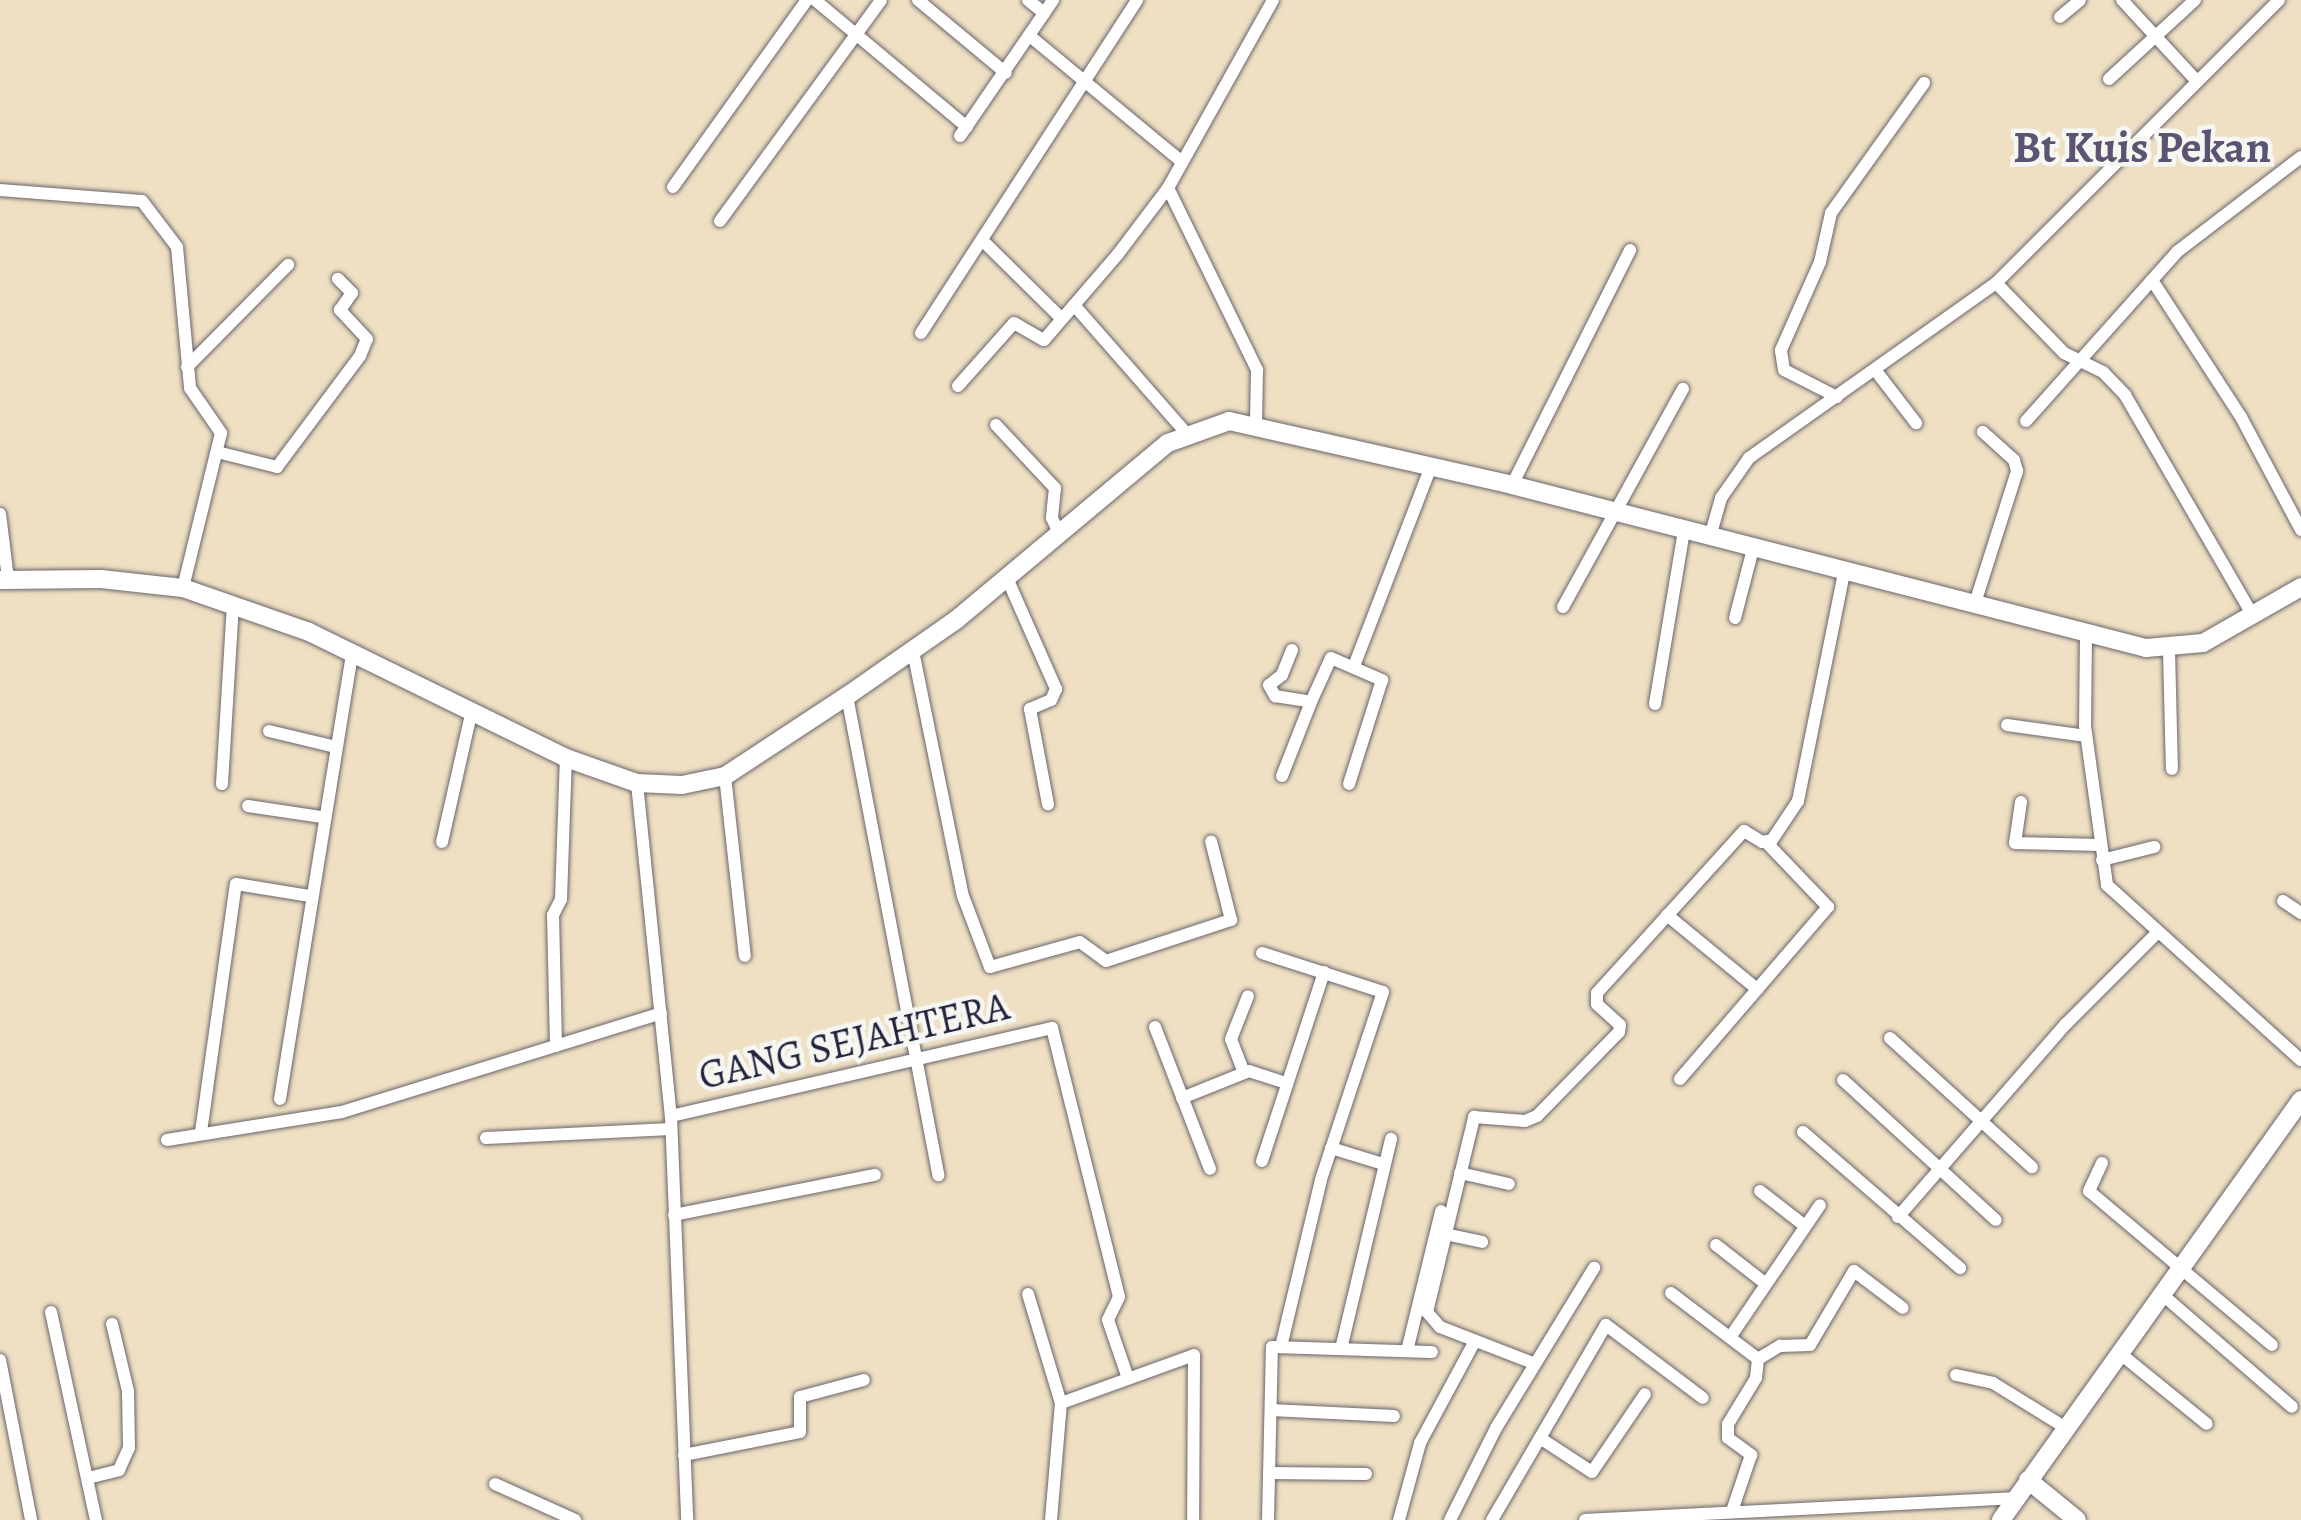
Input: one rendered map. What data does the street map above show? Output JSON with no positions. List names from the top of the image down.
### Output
{
  "streets": {
    "street": ["GANG SEJAHTERA"]
  },
  "districts": ["Bt Kuis Pekan"]
}
